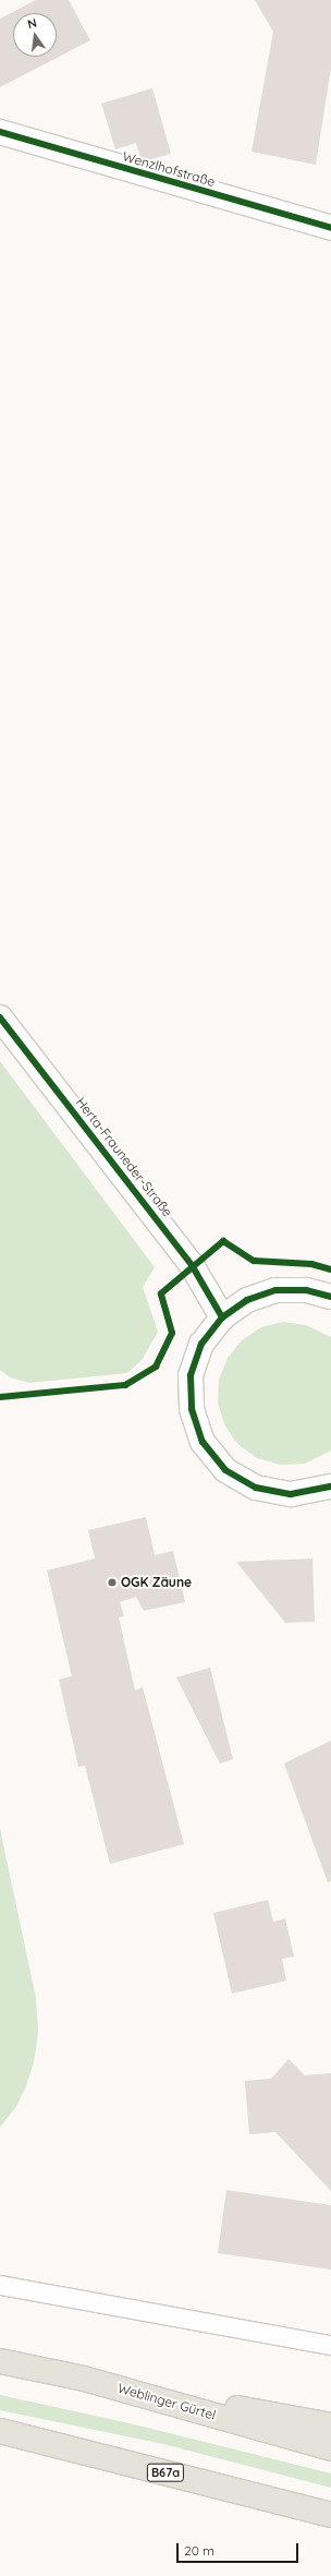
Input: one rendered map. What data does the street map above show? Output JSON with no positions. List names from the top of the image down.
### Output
{
  "streets": {
    "main road": ["Weblinger Gürtel", "B67a"],
    "street": ["Wenzlhofstraße", "Herta-Frauneder-Straße"]
  },
  "places": ["OGK Zäune"],
  "scale_bar": "20 m",
  "north": "top"
}
